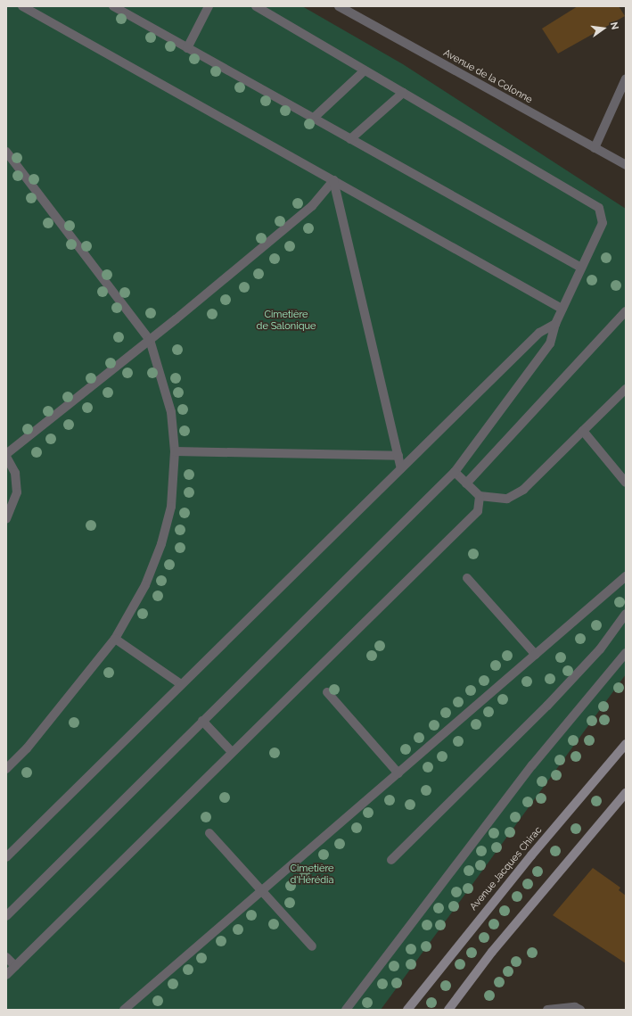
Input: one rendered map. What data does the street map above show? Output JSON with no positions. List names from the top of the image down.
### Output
{
  "streets": {
    "main road": ["Avenue Jacques Chirac"],
    "street": ["Avenue de la Colonne"]
  },
  "parks": ["Cimetière de Salonique", "Cimetière d'Hérédia"],
  "north": "right"
}
